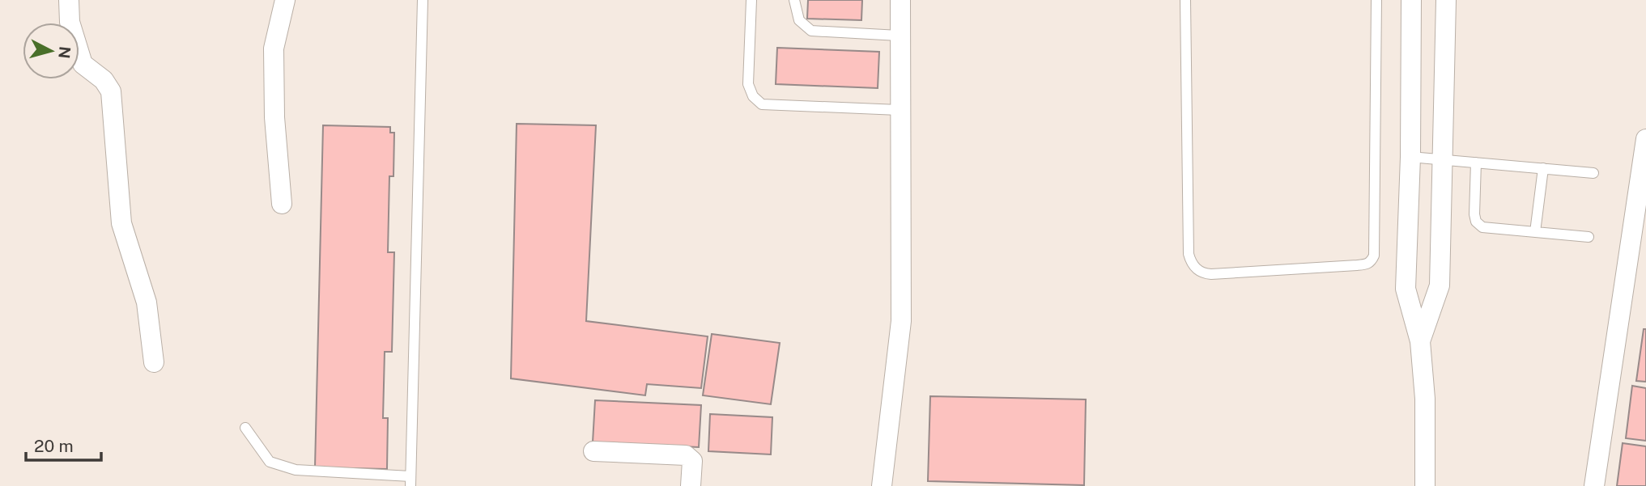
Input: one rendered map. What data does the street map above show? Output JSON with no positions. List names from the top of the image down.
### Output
{
  "scale_bar": "20 m",
  "north": "right"
}
